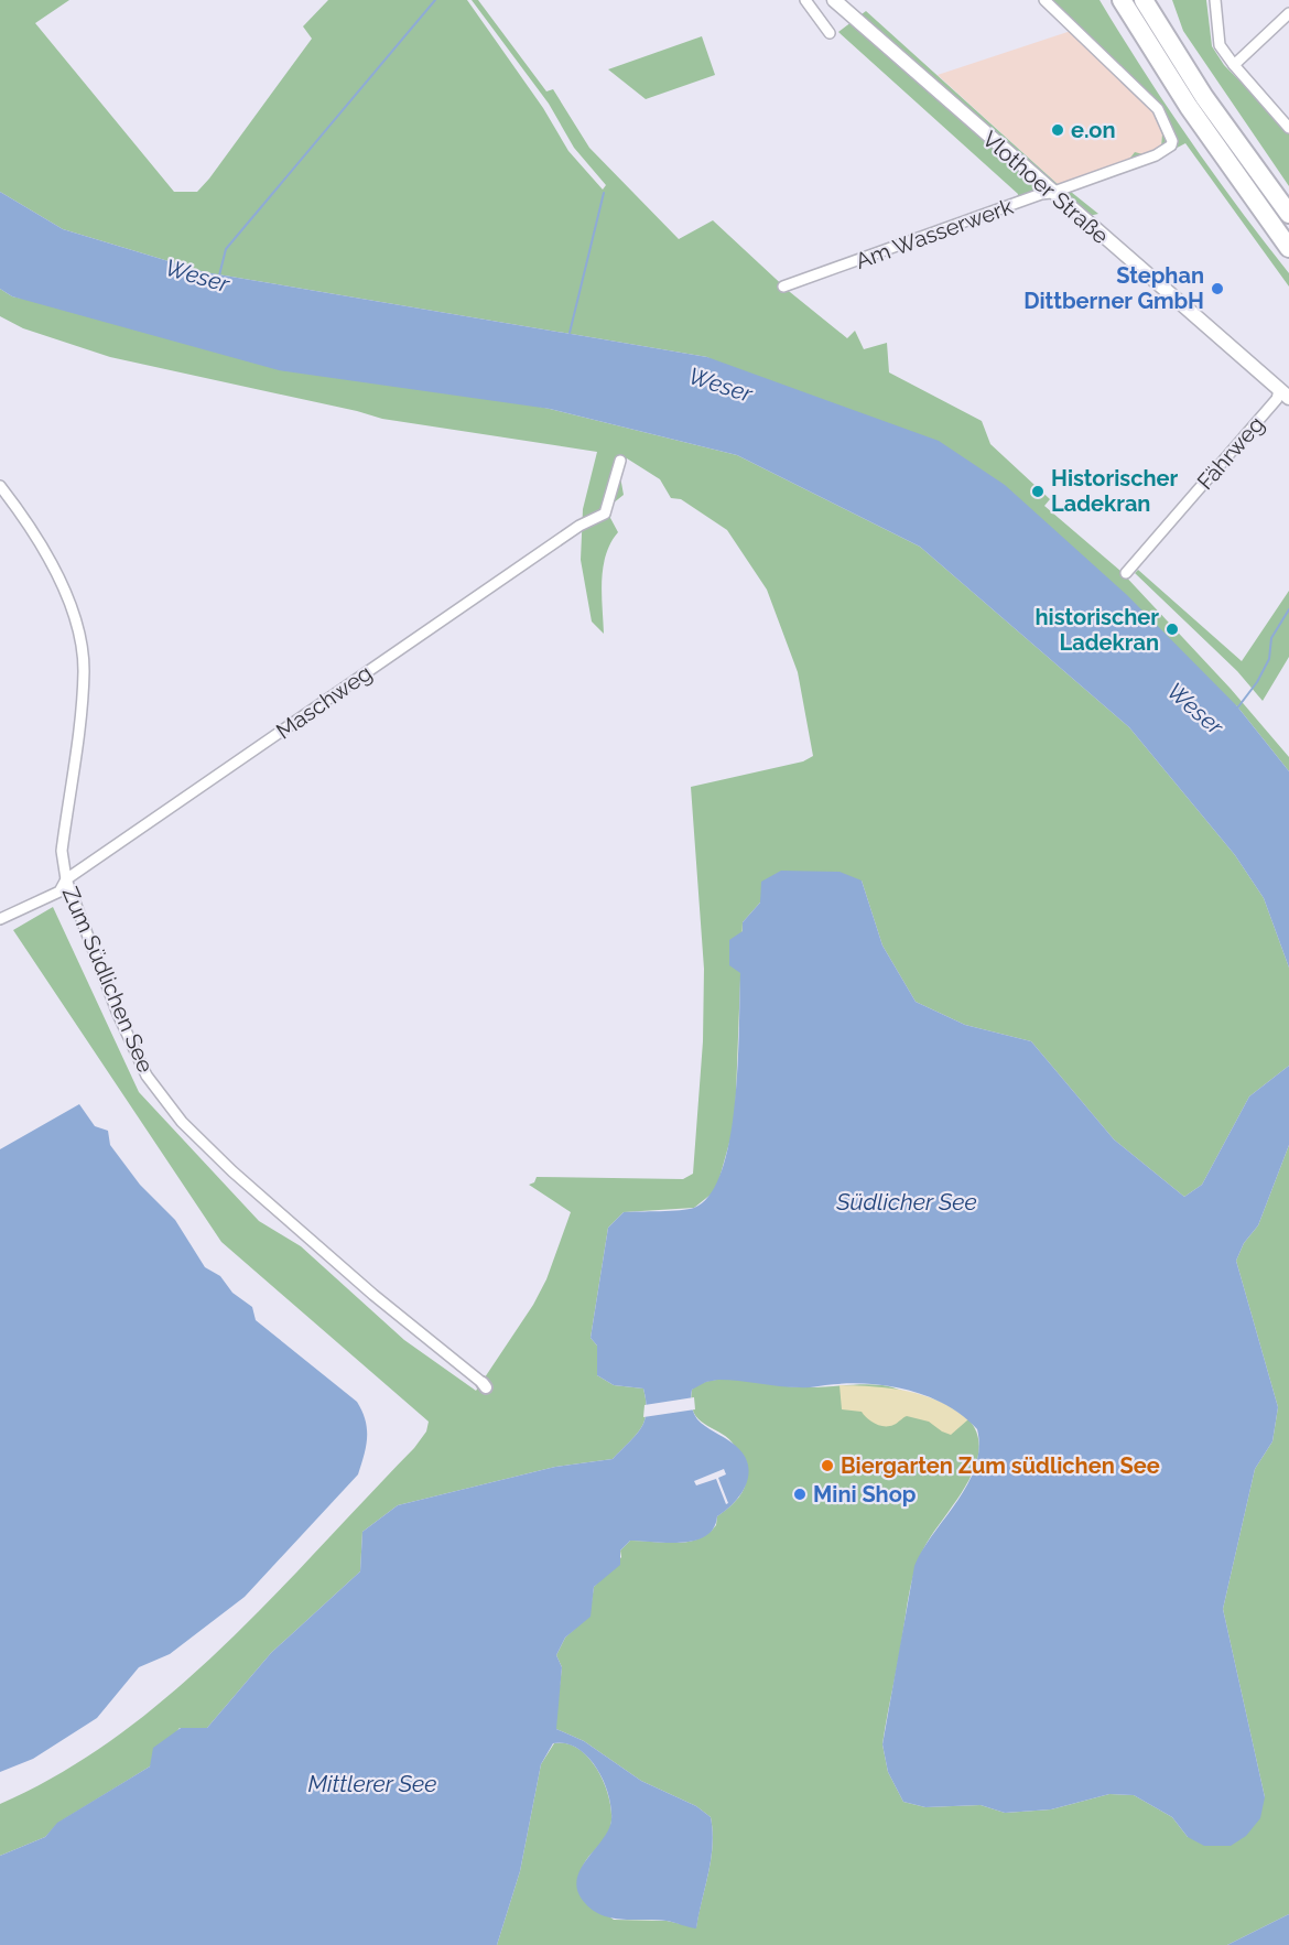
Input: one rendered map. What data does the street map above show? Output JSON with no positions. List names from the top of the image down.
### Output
{
  "streets": {
    "main road": ["Vlothoer Straße"],
    "street": [
      "Am Wasserwerk",
      "Fährweg",
      "Maschweg",
      "Zum Südlichen See"
    ]
  },
  "crossings": [
    ["Vlothoer Straße", "Am Wasserwerk"],
    ["Vlothoer Straße", "Fährweg"],
    ["Maschweg", "Zum Südlichen See"]
  ],
  "water": ["Weser", "Südlicher See", "Mittlerer See"],
  "places": [
    "e.on",
    "Stephan Dittberner GmbH",
    "Historischer Ladekran",
    "historischer Ladekran",
    "Biergarten Zum südlichen See",
    "Mini Shop"
  ]
}
